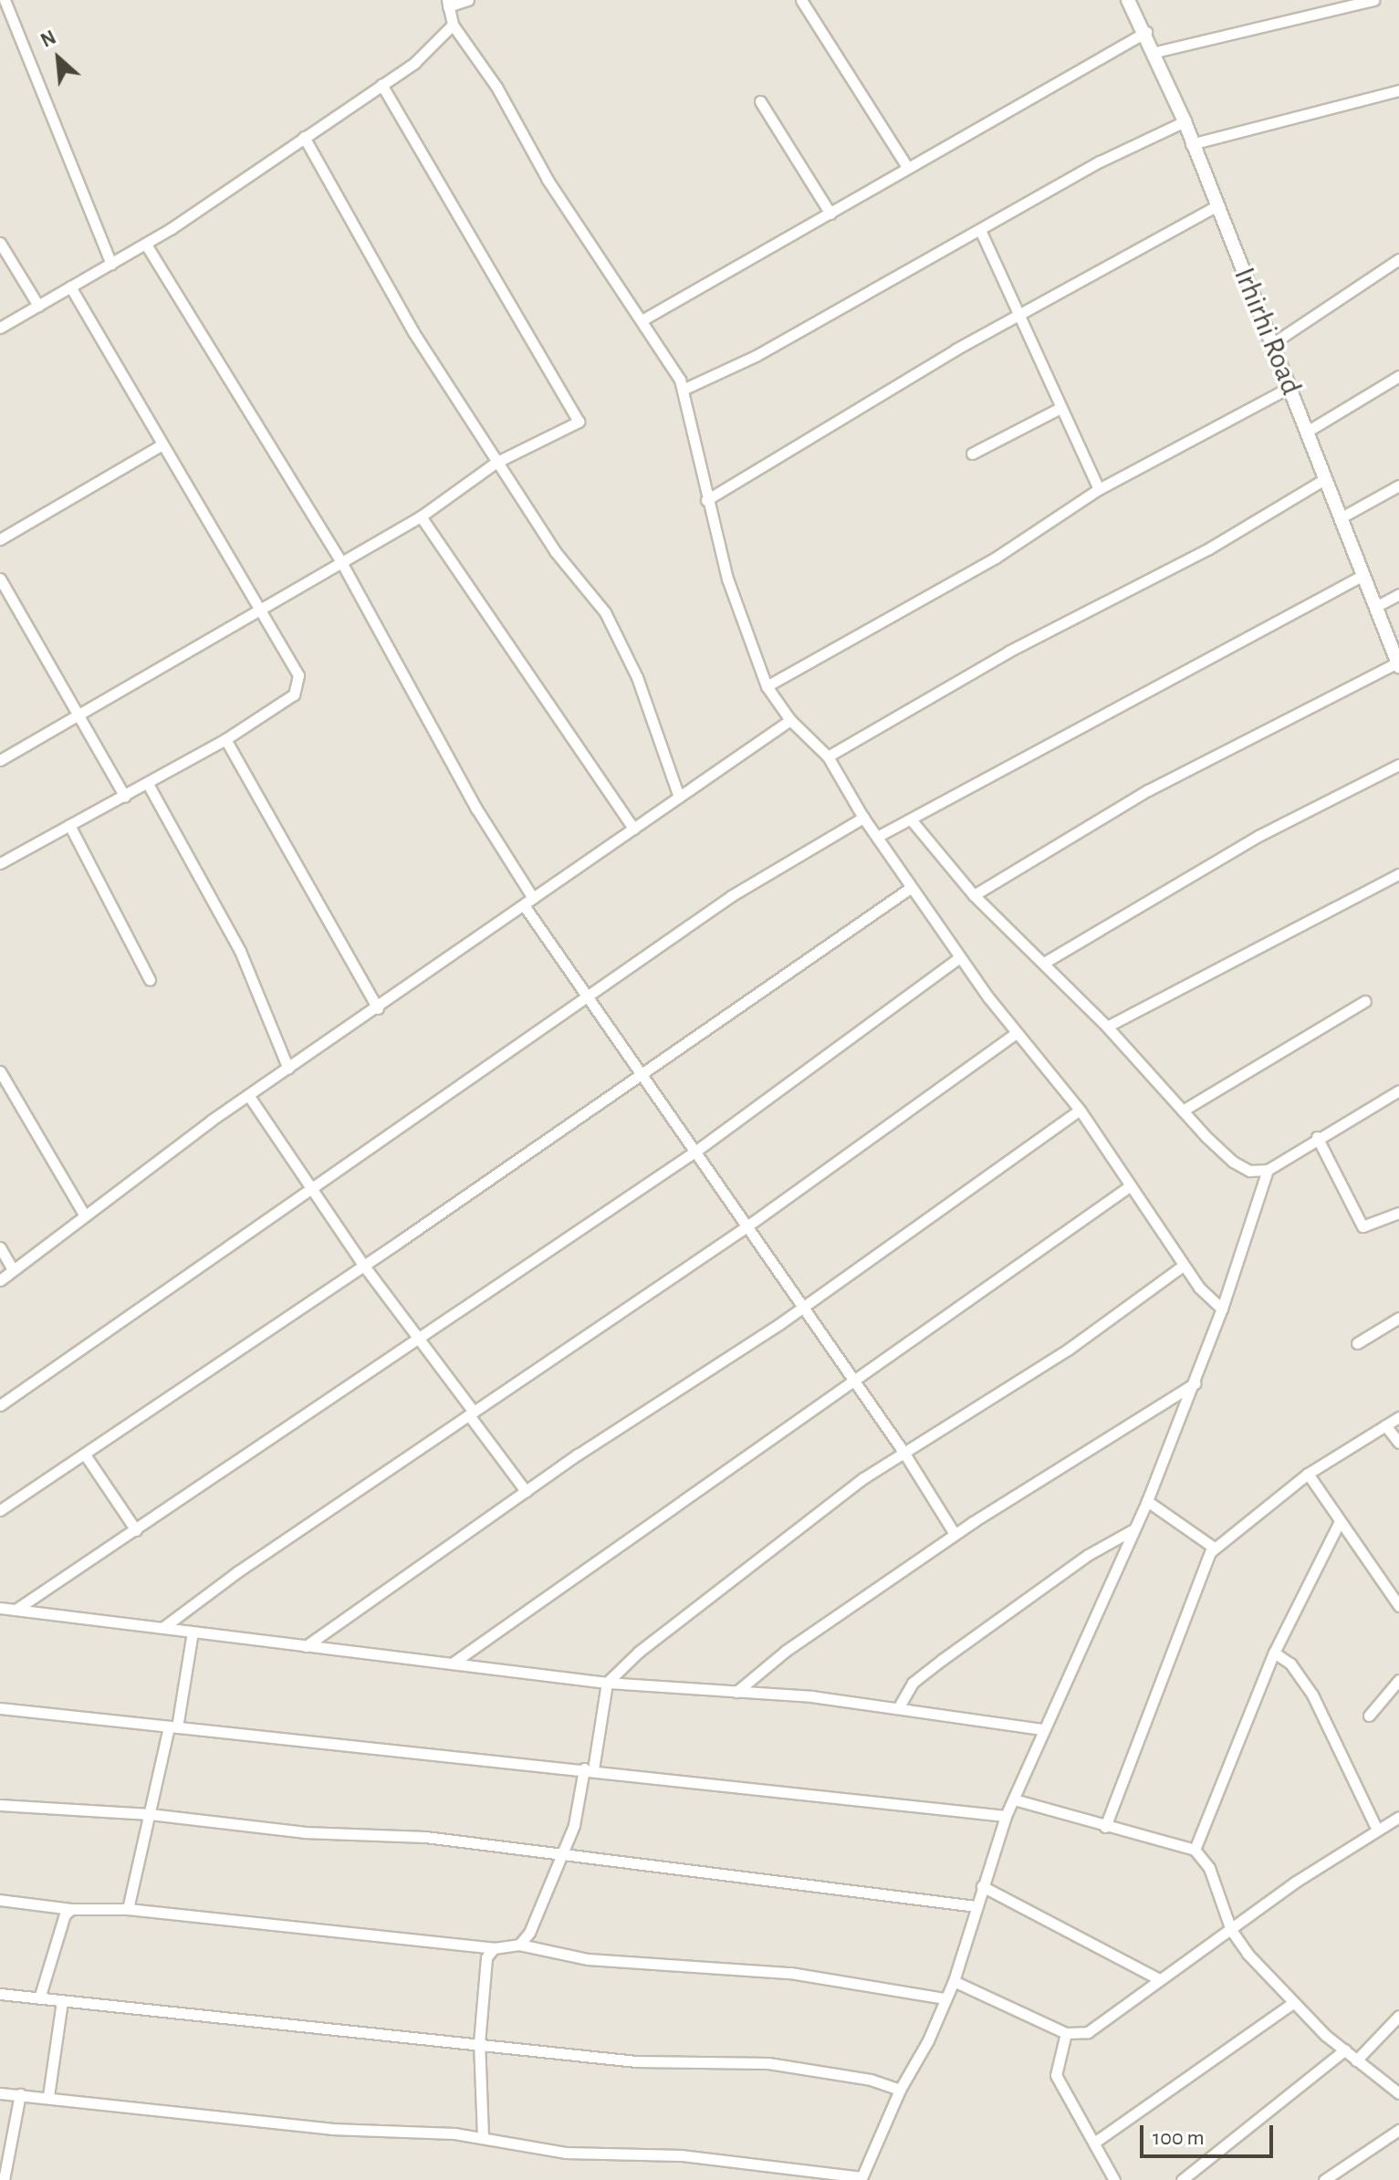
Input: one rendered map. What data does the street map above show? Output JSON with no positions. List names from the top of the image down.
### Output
{
  "streets": {
    "street": ["Irhirhi Road"]
  },
  "scale_bar": "100 m",
  "north": "top left"
}
